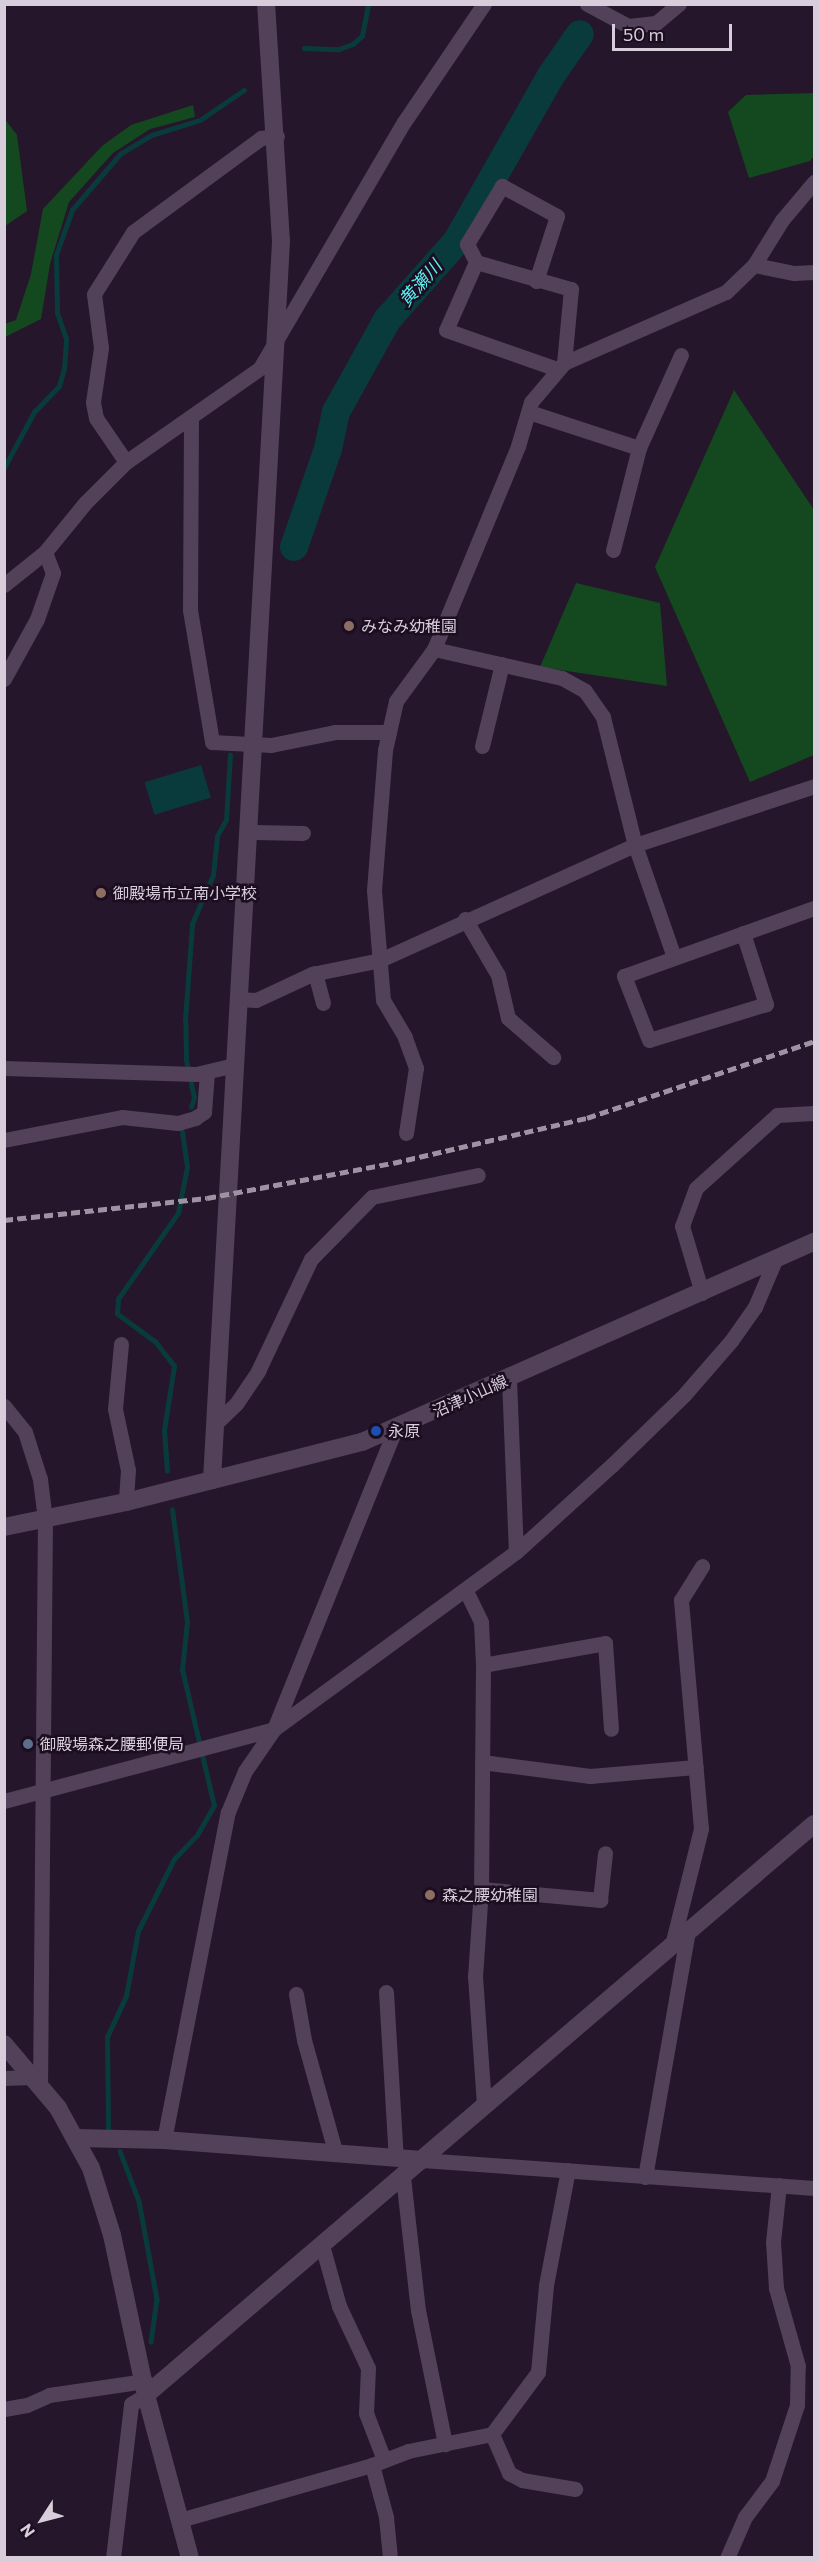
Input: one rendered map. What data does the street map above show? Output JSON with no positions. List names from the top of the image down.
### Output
{
  "streets": {
    "street": ["沼津小山線"]
  },
  "water": ["黄瀬川"],
  "places": [
    "みなみ幼稚園",
    "御殿場市立南小学校",
    "永原",
    "御殿場森之腰郵便局",
    "森之腰幼稚園"
  ],
  "scale_bar": "50 m",
  "north": "bottom left"
}
